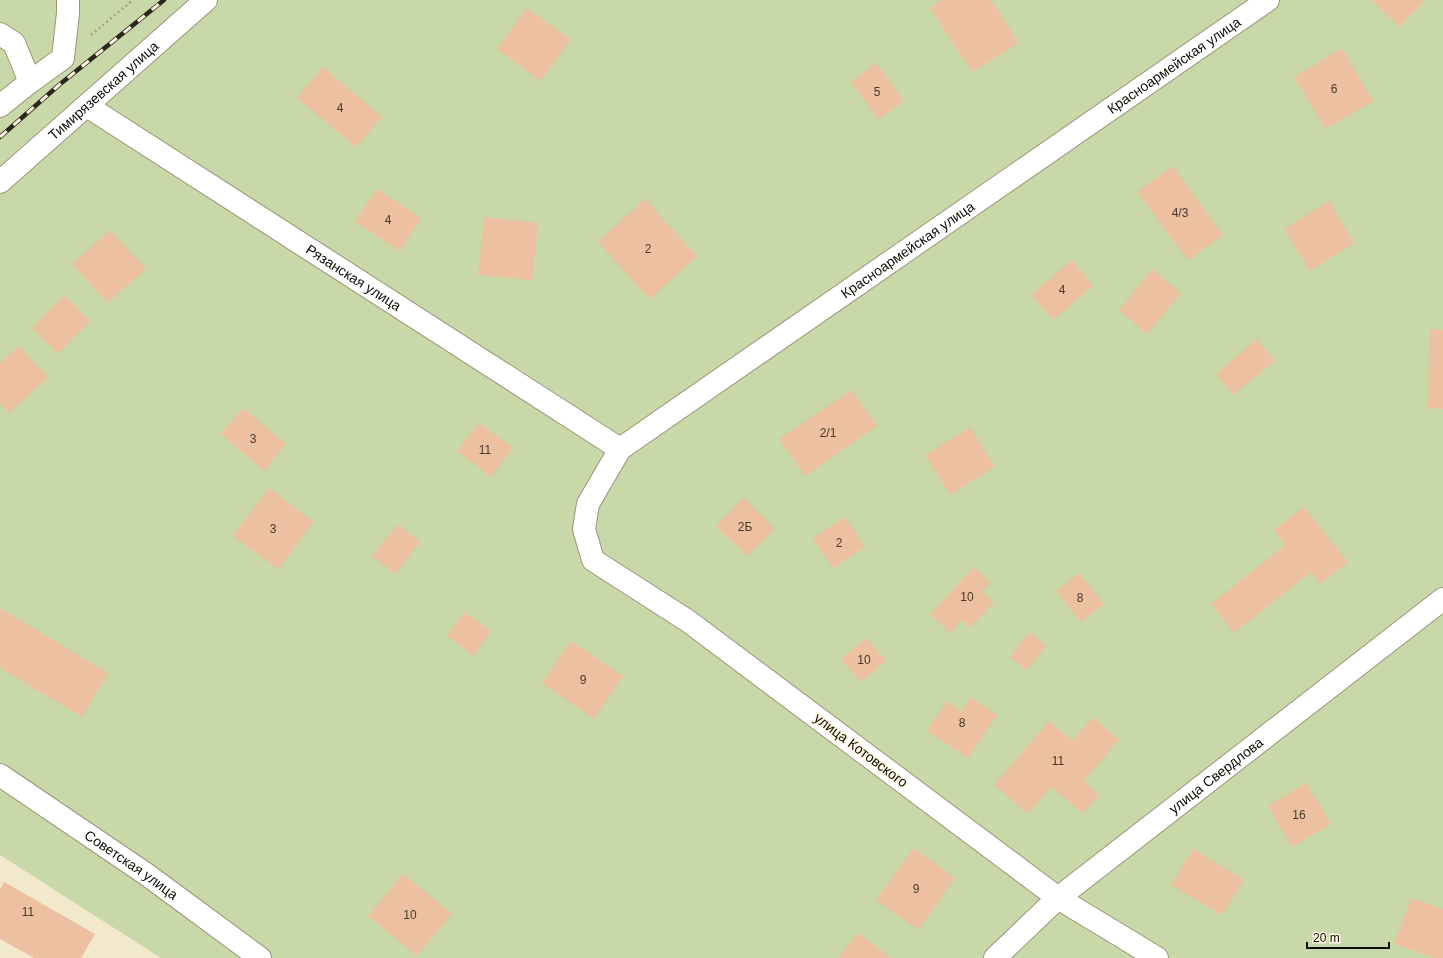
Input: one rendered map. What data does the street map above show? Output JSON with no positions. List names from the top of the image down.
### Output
{
  "streets": {
    "street": [
      "Красноармейская улица",
      "Тимирязевская улица",
      "Рязанская улица",
      "улица Котовского",
      "улица Свердлова",
      "Советская улица"
    ]
  },
  "crossings": [
    ["Красноармейская улица", "Рязанская улица"],
    ["Красноармейская улица", "улица Котовского"],
    ["Тимирязевская улица", "Рязанская улица"],
    ["улица Котовского", "улица Свердлова"]
  ],
  "house_numbers": [
    "6",
    "5",
    "4",
    "4/3",
    "4",
    "2",
    "4",
    "2/1",
    "3",
    "11",
    "2Б",
    "3",
    "2",
    "10",
    "8",
    "10",
    "9",
    "8",
    "11",
    "16",
    "9",
    "11",
    "10"
  ],
  "scale_bar": "20 m"
}
